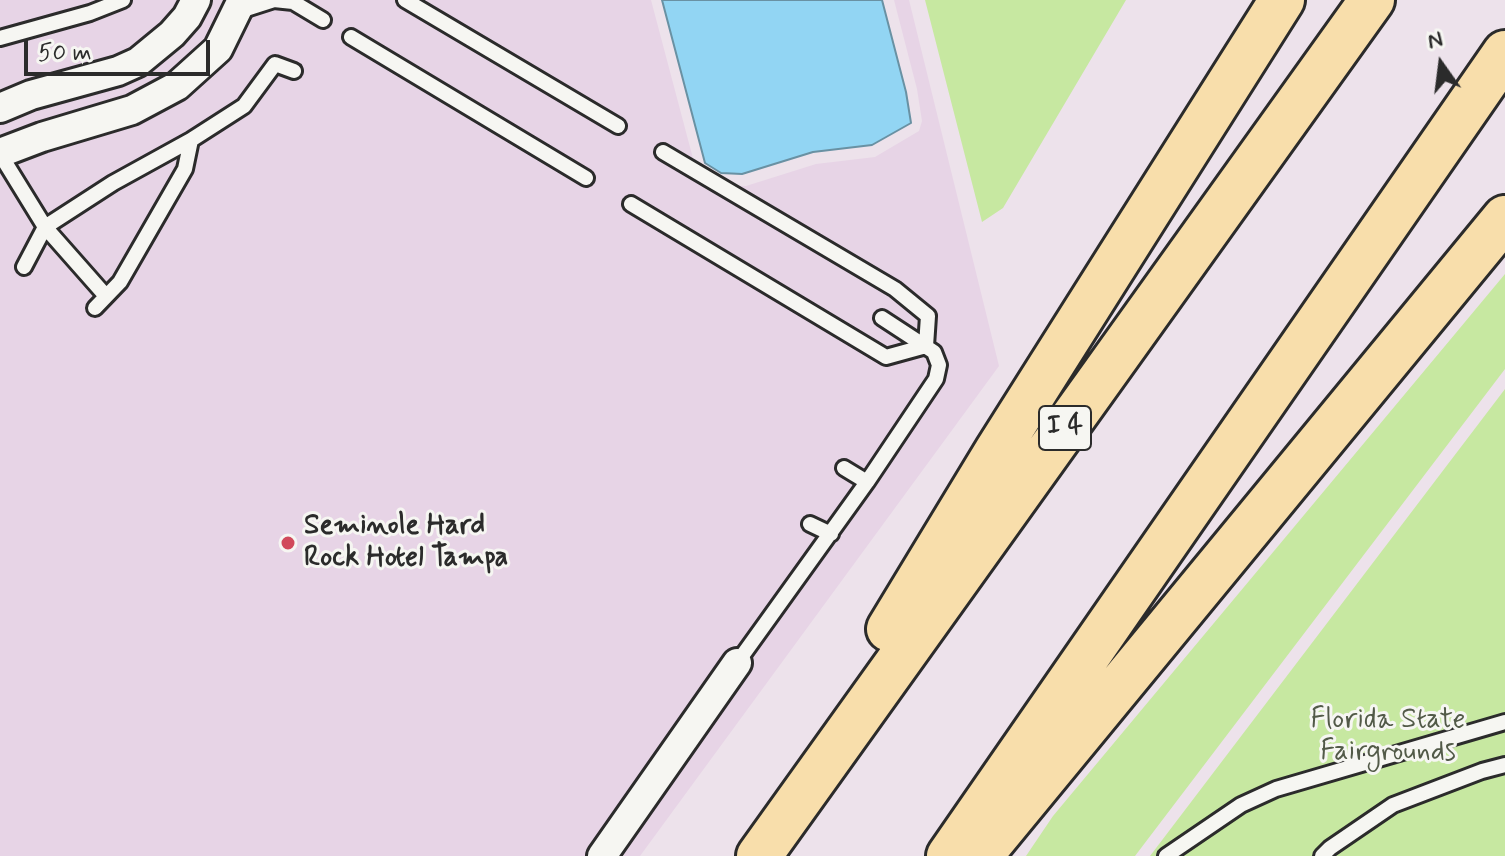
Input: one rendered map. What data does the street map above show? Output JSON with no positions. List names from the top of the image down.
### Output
{
  "streets": {
    "highway": ["I 4"]
  },
  "parks": ["Florida State Fairgrounds"],
  "places": ["Seminole Hard Rock Hotel Tampa"],
  "scale_bar": "50 m",
  "north": "top"
}
